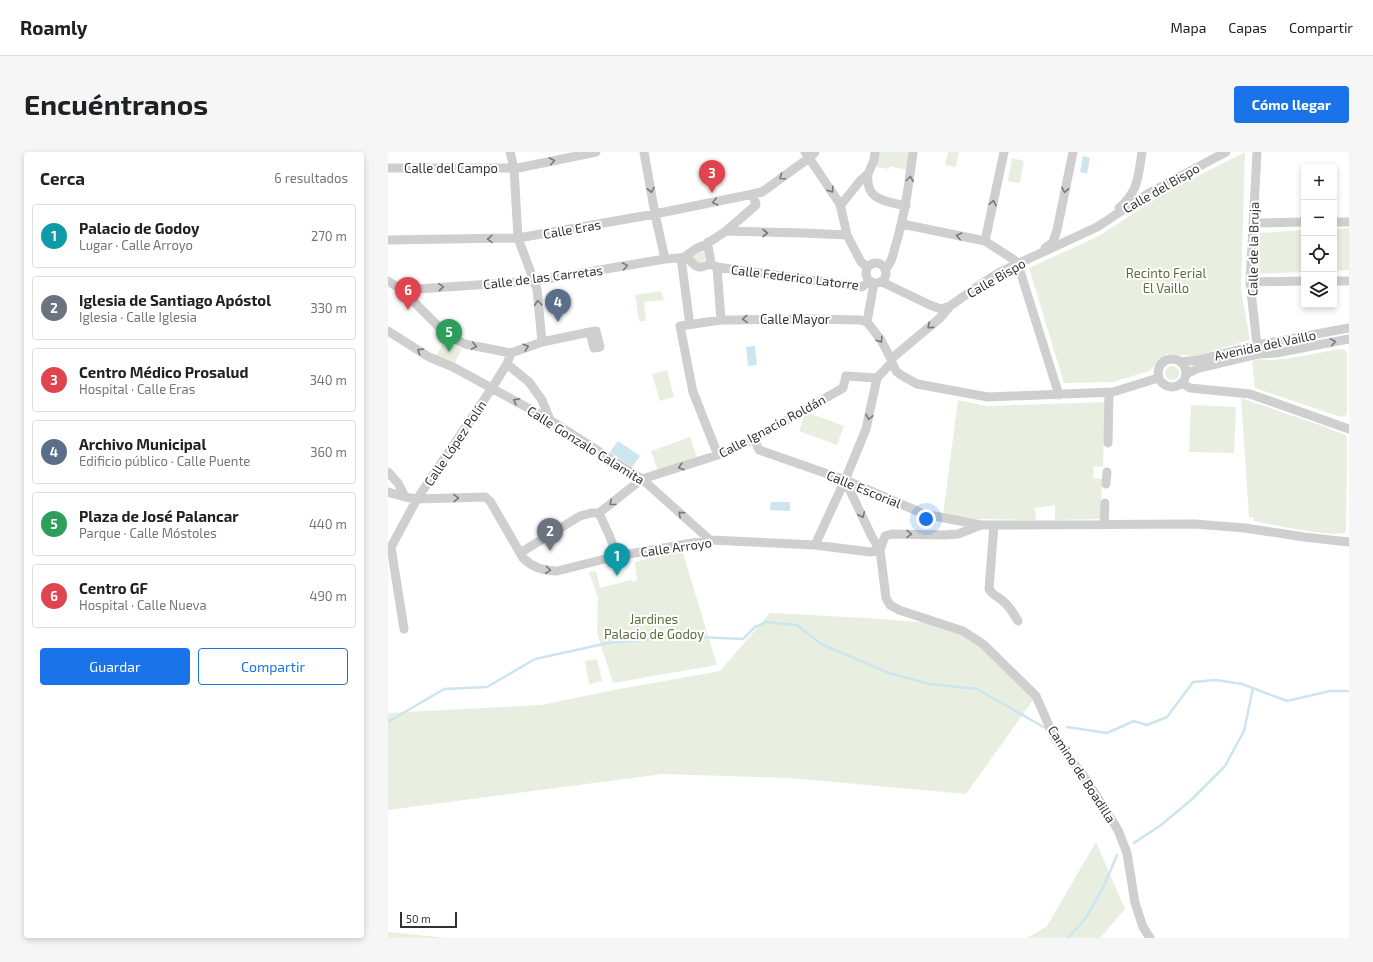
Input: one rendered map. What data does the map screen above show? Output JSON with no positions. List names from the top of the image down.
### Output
{
  "streets": {
    "street": [
      "Calle del Campo",
      "Calle del Bispo",
      "Calle Eras",
      "Calle de la Bruja",
      "Calle de las Carretas",
      "Calle Federico Latorre",
      "Calle Bispo",
      "Calle Mayor",
      "Avenida del Vaillo",
      "Calle Ignacio Roldán",
      "Calle López Polín",
      "Calle Gonzalo Calamita",
      "Calle Escorial",
      "Calle Arroyo",
      "Camino de Boadilla"
    ]
  },
  "crossings": [
    ["Calle del Bispo", "Calle Bispo"],
    ["Calle de la Bruja", "Avenida del Vaillo"],
    ["Calle de las Carretas", "Calle Federico Latorre"],
    ["Calle Bispo", "Calle Ignacio Roldán"],
    ["Calle Mayor", "Calle Ignacio Roldán"],
    ["Calle Ignacio Roldán", "Calle Gonzalo Calamita"],
    ["Calle Ignacio Roldán", "Calle Escorial"],
    ["Calle López Polín", "Calle Gonzalo Calamita"],
    ["Calle López Polín", "Calle Arroyo"],
    ["Calle Gonzalo Calamita", "Calle Arroyo"],
    ["Calle Arroyo", "Camino de Boadilla"]
  ],
  "one_way": [
    "Calle del Campo",
    "Calle de las Carretas",
    "Calle Mayor",
    "Calle Arroyo"
  ],
  "parks": ["Recinto Ferial El Vaillo", "Jardines Palacio de Godoy"],
  "scale_bar": "50 m",
  "page": {
    "header": "Roamly",
    "nav": ["Mapa", "Capas", "Compartir"],
    "buttons": [
      "Cómo llegar",
      ["Guardar", "Compartir"]
    ],
    "title": "Encuéntranos",
    "heading": ["Cerca", "6 resultados"],
    "pins": [
      "3",
      "6",
      "4",
      "5",
      "2",
      "1"
    ],
    "map_buttons": ["+", "−"],
    "list": [
      {
        "mark": "1",
        "name": "Palacio de Godoy",
        "note": "Lugar · Calle Arroyo",
        "value": "270 m"
      },
      {
        "mark": "2",
        "name": "Iglesia de Santiago Apóstol",
        "note": "Iglesia · Calle Iglesia",
        "value": "330 m"
      },
      {
        "mark": "3",
        "name": "Centro Médico Prosalud",
        "note": "Hospital · Calle Eras",
        "value": "340 m"
      },
      {
        "mark": "4",
        "name": "Archivo Municipal",
        "note": "Edificio público · Calle Puente",
        "value": "360 m"
      },
      {
        "mark": "5",
        "name": "Plaza de José Palancar",
        "note": "Parque · Calle Móstoles",
        "value": "440 m"
      },
      {
        "mark": "6",
        "name": "Centro GF",
        "note": "Hospital · Calle Nueva",
        "value": "490 m"
      }
    ],
    "scale": "50 m"
  }
}
